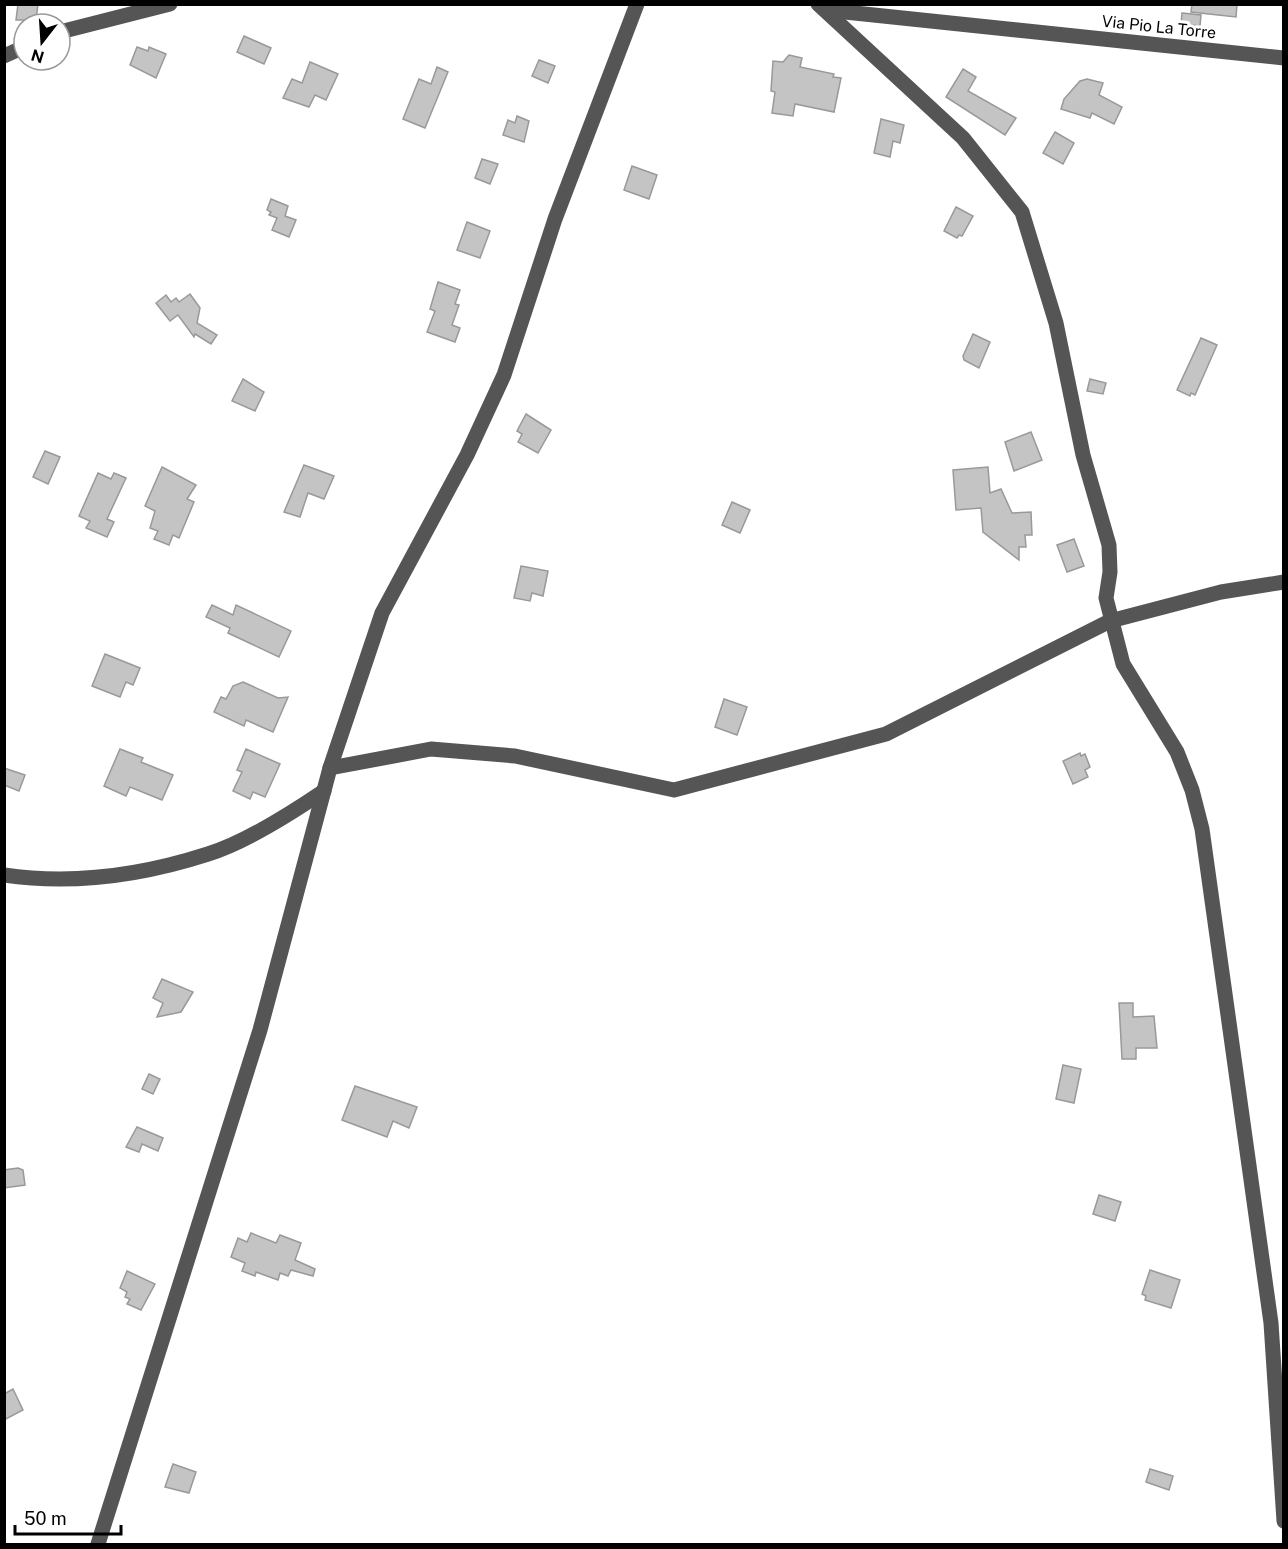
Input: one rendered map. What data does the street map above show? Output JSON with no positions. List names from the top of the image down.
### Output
{
  "streets": {
    "street": ["Via Pio La Torre"]
  },
  "scale_bar": "50 m",
  "north": "bottom"
}
